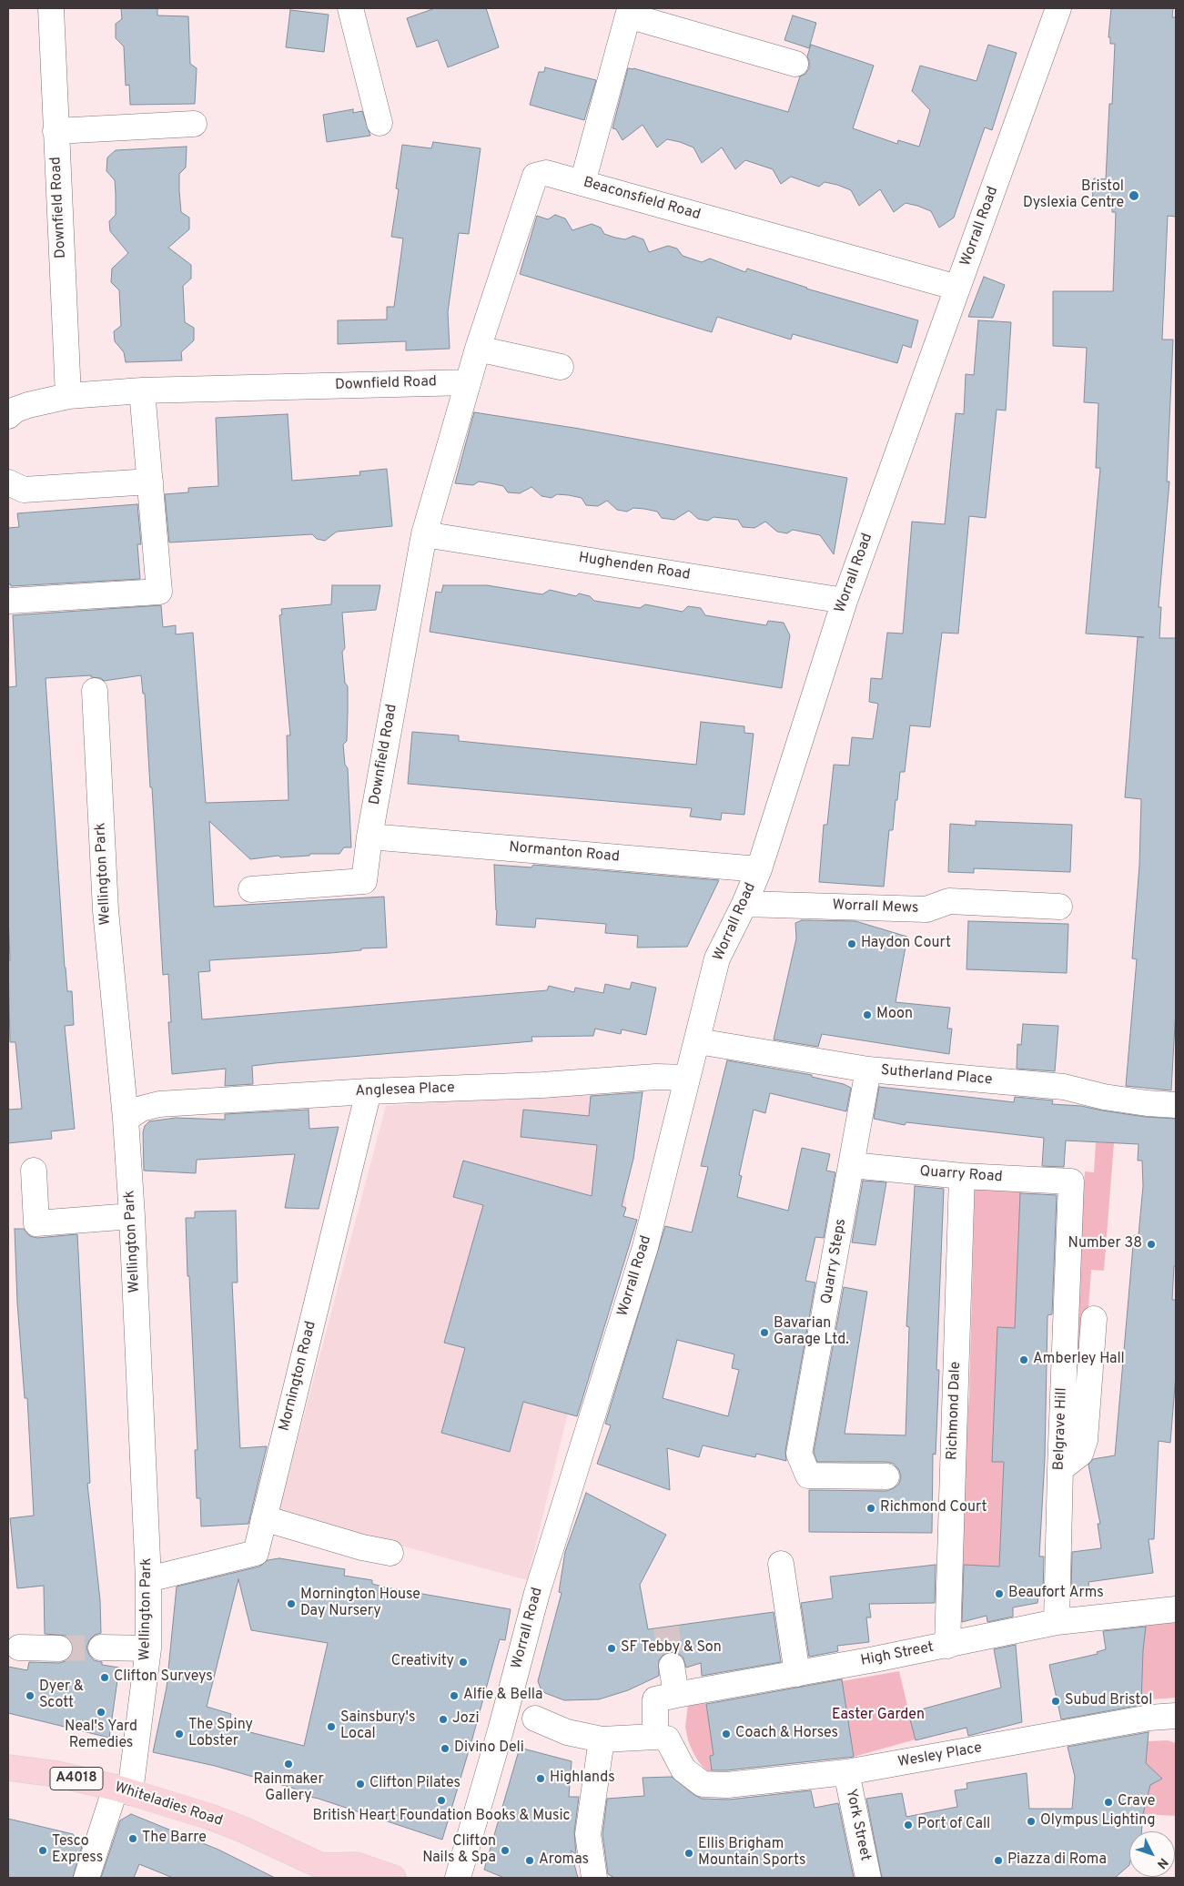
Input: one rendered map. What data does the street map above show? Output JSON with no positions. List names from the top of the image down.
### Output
{
  "streets": {
    "main road": ["A4018", "Whiteladies Road"],
    "street": [
      "Beaconsfield Road",
      "Downfield Road",
      "Worrall Road",
      "Hughenden Road",
      "Normanton Road",
      "Wellington Park",
      "Worrall Mews",
      "Sutherland Place",
      "Anglesea Place",
      "Quarry Road",
      "Quarry Steps",
      "Mornington Road",
      "Richmond Dale",
      "Belgrave Hill",
      "High Street",
      "Wesley Place",
      "York Street"
    ]
  },
  "crossings": [
    ["Beaconsfield Road", "Downfield Road"],
    ["Beaconsfield Road", "Worrall Road"],
    ["Downfield Road", "Hughenden Road"],
    ["Downfield Road", "Normanton Road"],
    ["Worrall Road", "Hughenden Road"],
    ["Worrall Road", "Normanton Road"],
    ["Worrall Road", "Worrall Mews"],
    ["Worrall Road", "Sutherland Place"],
    ["Worrall Road", "Anglesea Place"],
    ["Wellington Park", "Anglesea Place"],
    ["Wellington Park", "Mornington Road"],
    ["Wellington Park", "Whiteladies Road"],
    ["Sutherland Place", "Quarry Steps"],
    ["Anglesea Place", "Mornington Road"],
    ["Quarry Road", "Quarry Steps"],
    ["Quarry Road", "Richmond Dale"],
    ["Quarry Road", "Belgrave Hill"],
    ["Richmond Dale", "High Street"],
    ["Belgrave Hill", "High Street"],
    ["High Street", "Wesley Place"],
    ["Wesley Place", "York Street"]
  ],
  "parks": ["Easter Garden"],
  "places": [
    "Bristol Dyslexia Centre",
    "Haydon Court",
    "Moon",
    "Number 38",
    "Bavarian Garage Ltd.",
    "Amberley Hall",
    "Richmond Court",
    "Beaufort Arms",
    "Mornington House Day Nursery",
    "SF Tebby & Son",
    "Creativity",
    "Clifton Surveys",
    "Dyer & Scott",
    "Alfie & Bella",
    "Subud Bristol",
    "Neal's Yard Remedies",
    "Jozi",
    "Sainsbury's Local",
    "The Spiny Lobster",
    "Coach & Horses",
    "Divino Deli",
    "Rainmaker Gallery",
    "Highlands",
    "Clifton Pilates",
    "British Heart Foundation Books & Music",
    "Crave",
    "Olympus Lighting",
    "Port of Call",
    "The Barre",
    "Tesco Express",
    "Clifton Nails & Spa",
    "Ellis Brigham Mountain Sports",
    "Aromas",
    "Piazza di Roma"
  ],
  "north": "bottom right"
}
